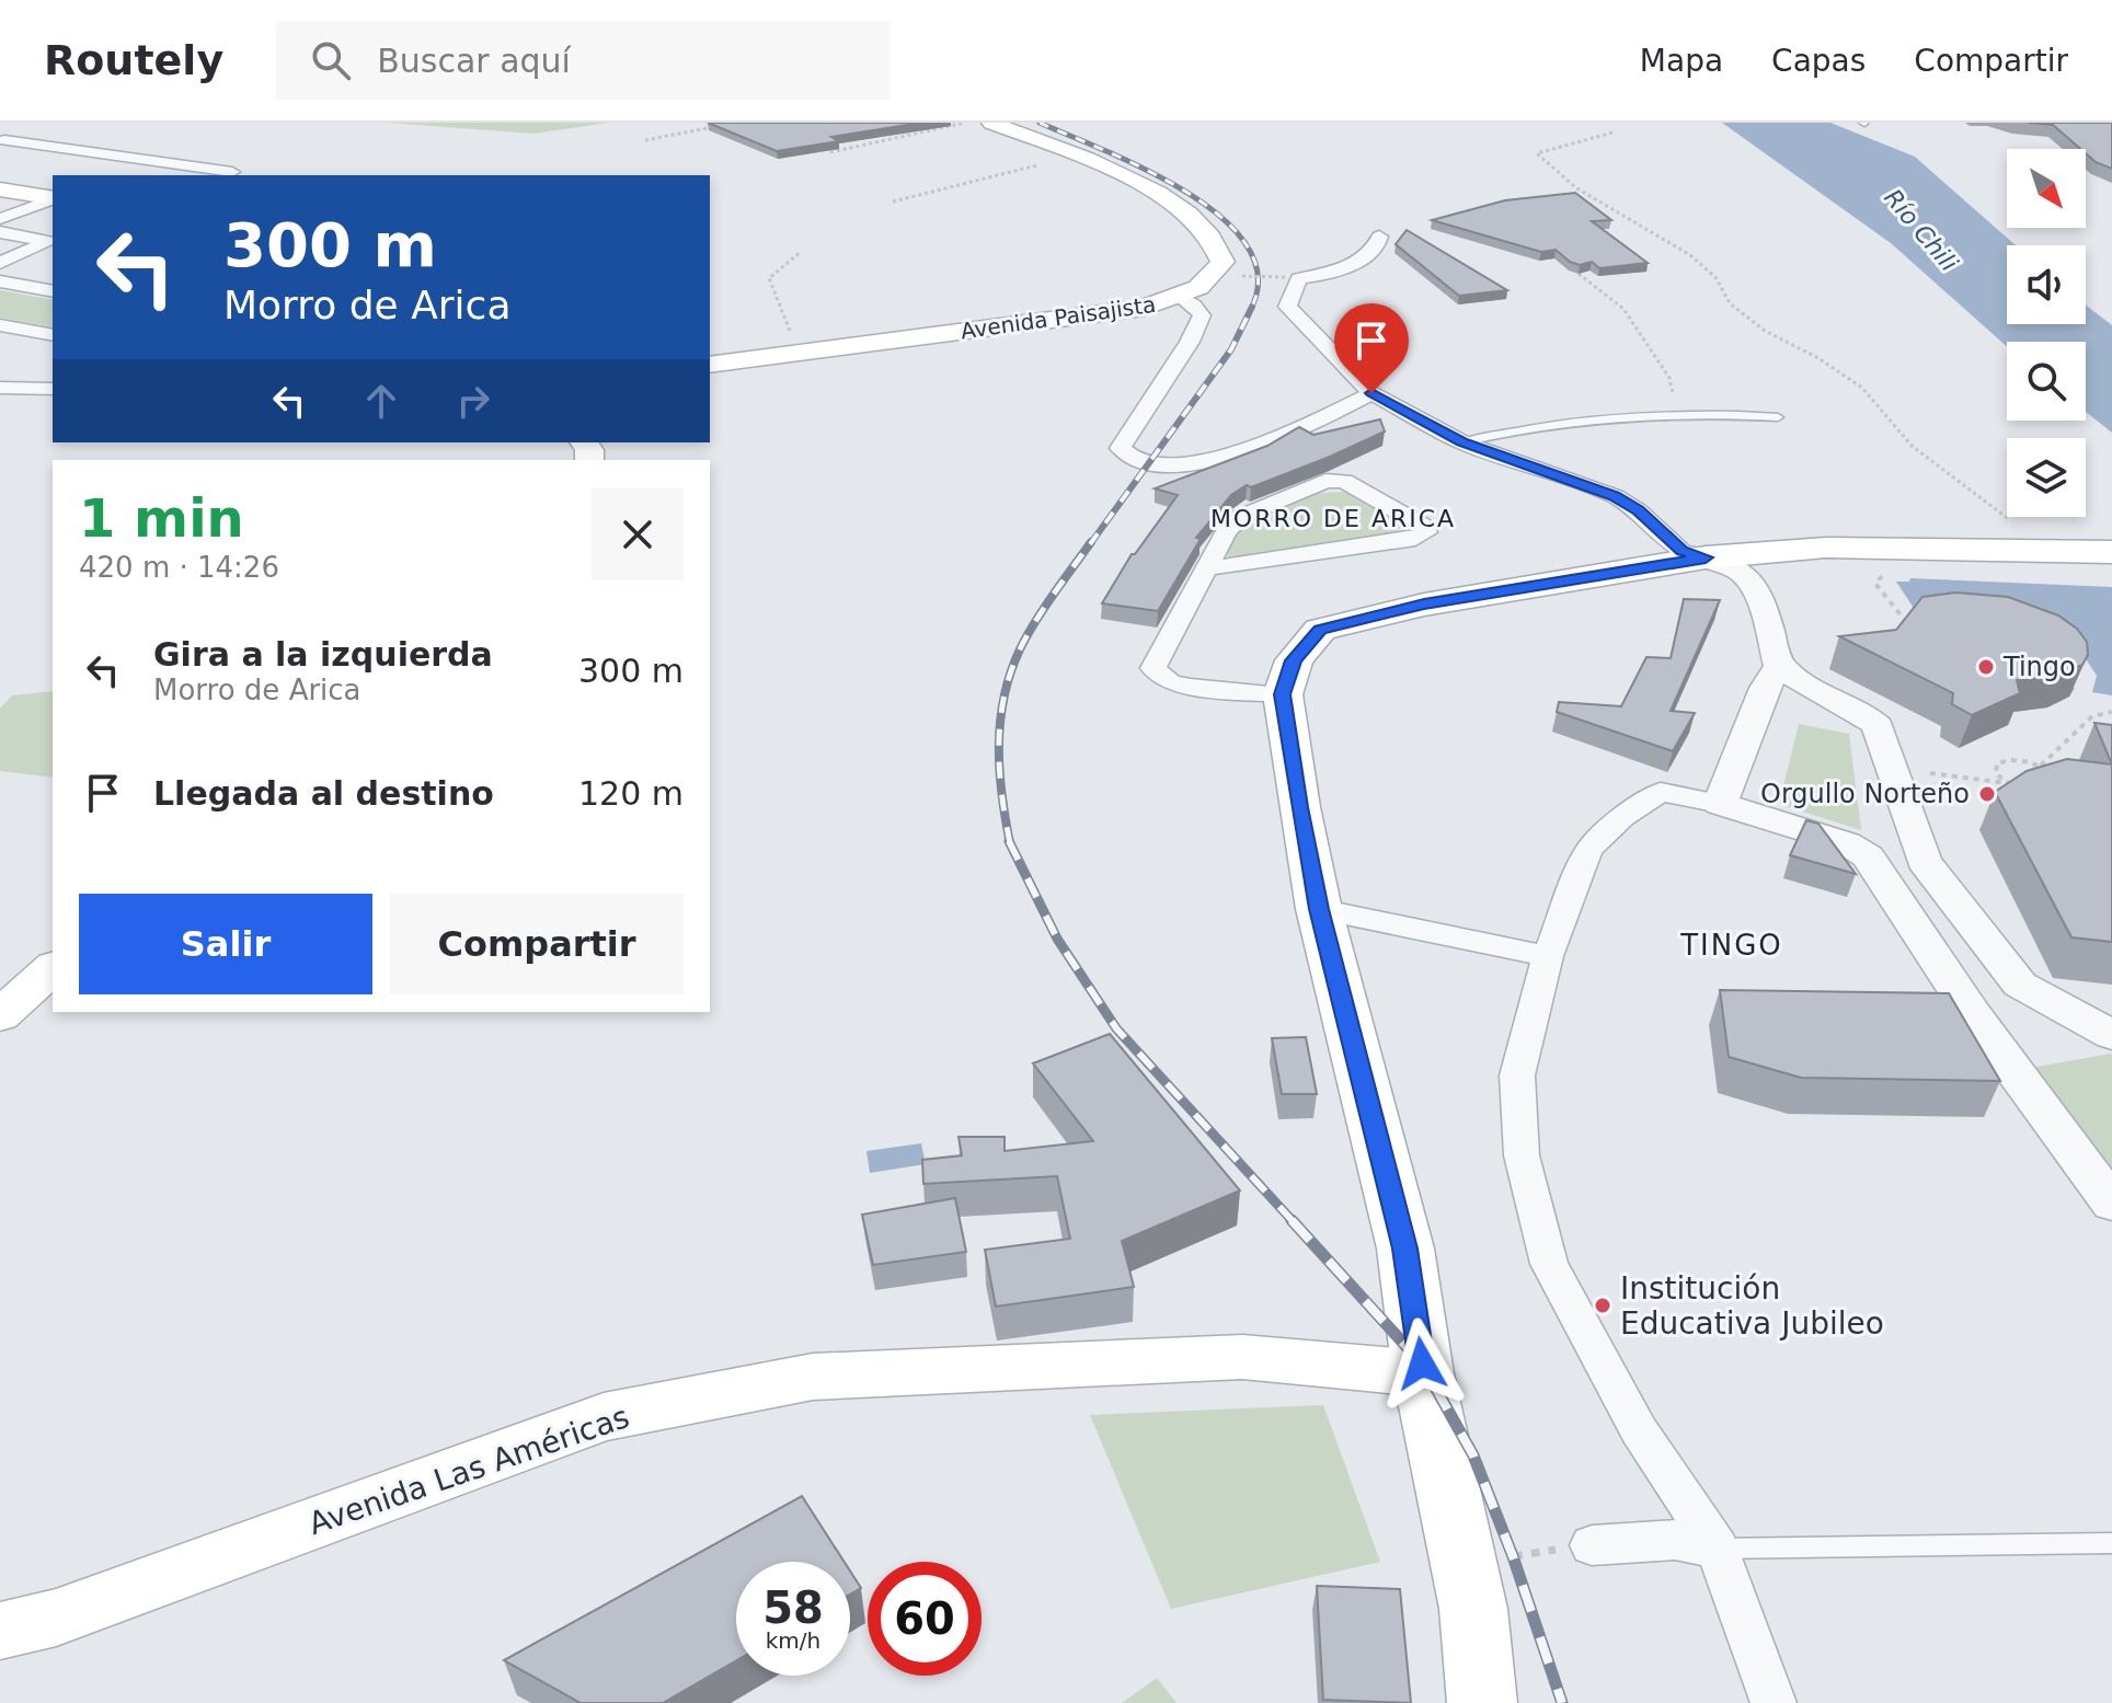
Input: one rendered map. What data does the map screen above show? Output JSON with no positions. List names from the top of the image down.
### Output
{
  "streets": {
    "main road": ["Avenida Paisajista", "Avenida Las Américas"]
  },
  "districts": ["MORRO DE ARICA", "TINGO"],
  "water": ["Río Chili"],
  "places": ["Tingo", "Orgullo Norteño", "Institución Educativa Jubileo"],
  "north": "bottom right",
  "page": {
    "header": "Routely",
    "search": "Buscar aquí",
    "nav": ["Mapa", "Capas", "Compartir"],
    "turn": ["300 m", "Morro de Arica"],
    "heading": ["1 min", "420 m · 14:26"],
    "list": [
      {
        "name": "Gira a la izquierda",
        "note": "Morro de Arica",
        "value": "300 m"
      },
      {
        "name": "Llegada al destino",
        "value": "120 m"
      }
    ],
    "buttons": ["Salir", "Compartir"],
    "speed": "58 km/h",
    "limit": "60"
  }
}
